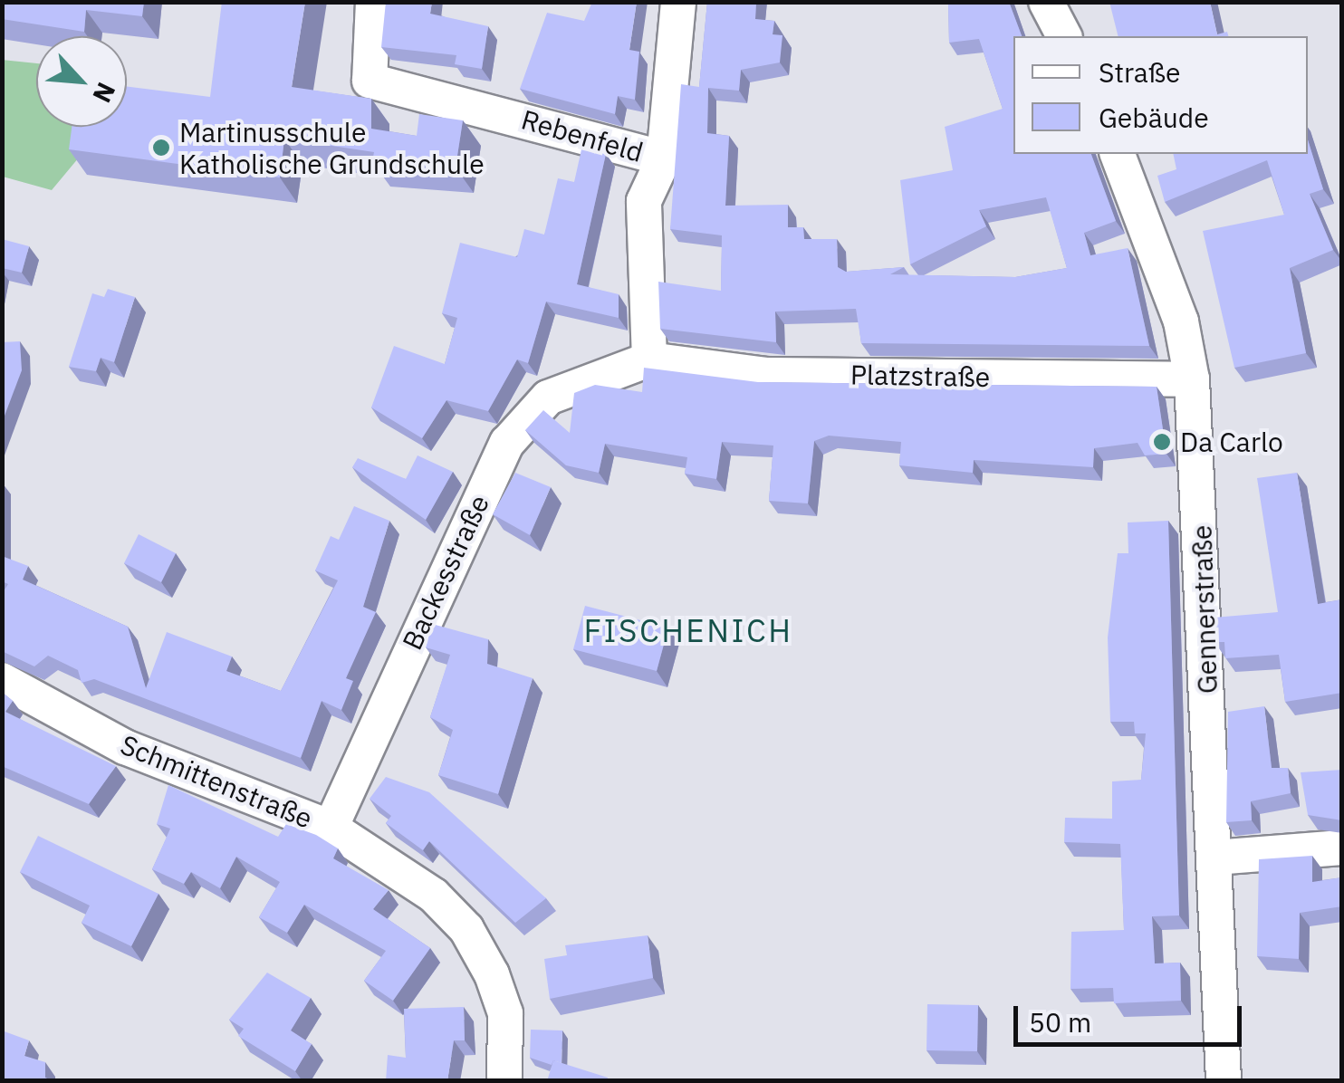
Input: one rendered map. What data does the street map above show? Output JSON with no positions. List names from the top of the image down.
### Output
{
  "streets": {
    "street": [
      "Rebenfeld",
      "Platzstraße",
      "Backesstraße",
      "Gennerstraße",
      "Schmittenstraße"
    ]
  },
  "crossings": [
    ["Platzstraße", "Backesstraße"],
    ["Platzstraße", "Gennerstraße"],
    ["Backesstraße", "Schmittenstraße"]
  ],
  "districts": ["FISCHENICH"],
  "places": ["Martinusschule Katholische Grundschule", "Da Carlo"],
  "legend": ["Straße", "Gebäude"],
  "scale_bar": "50 m",
  "north": "bottom right"
}
